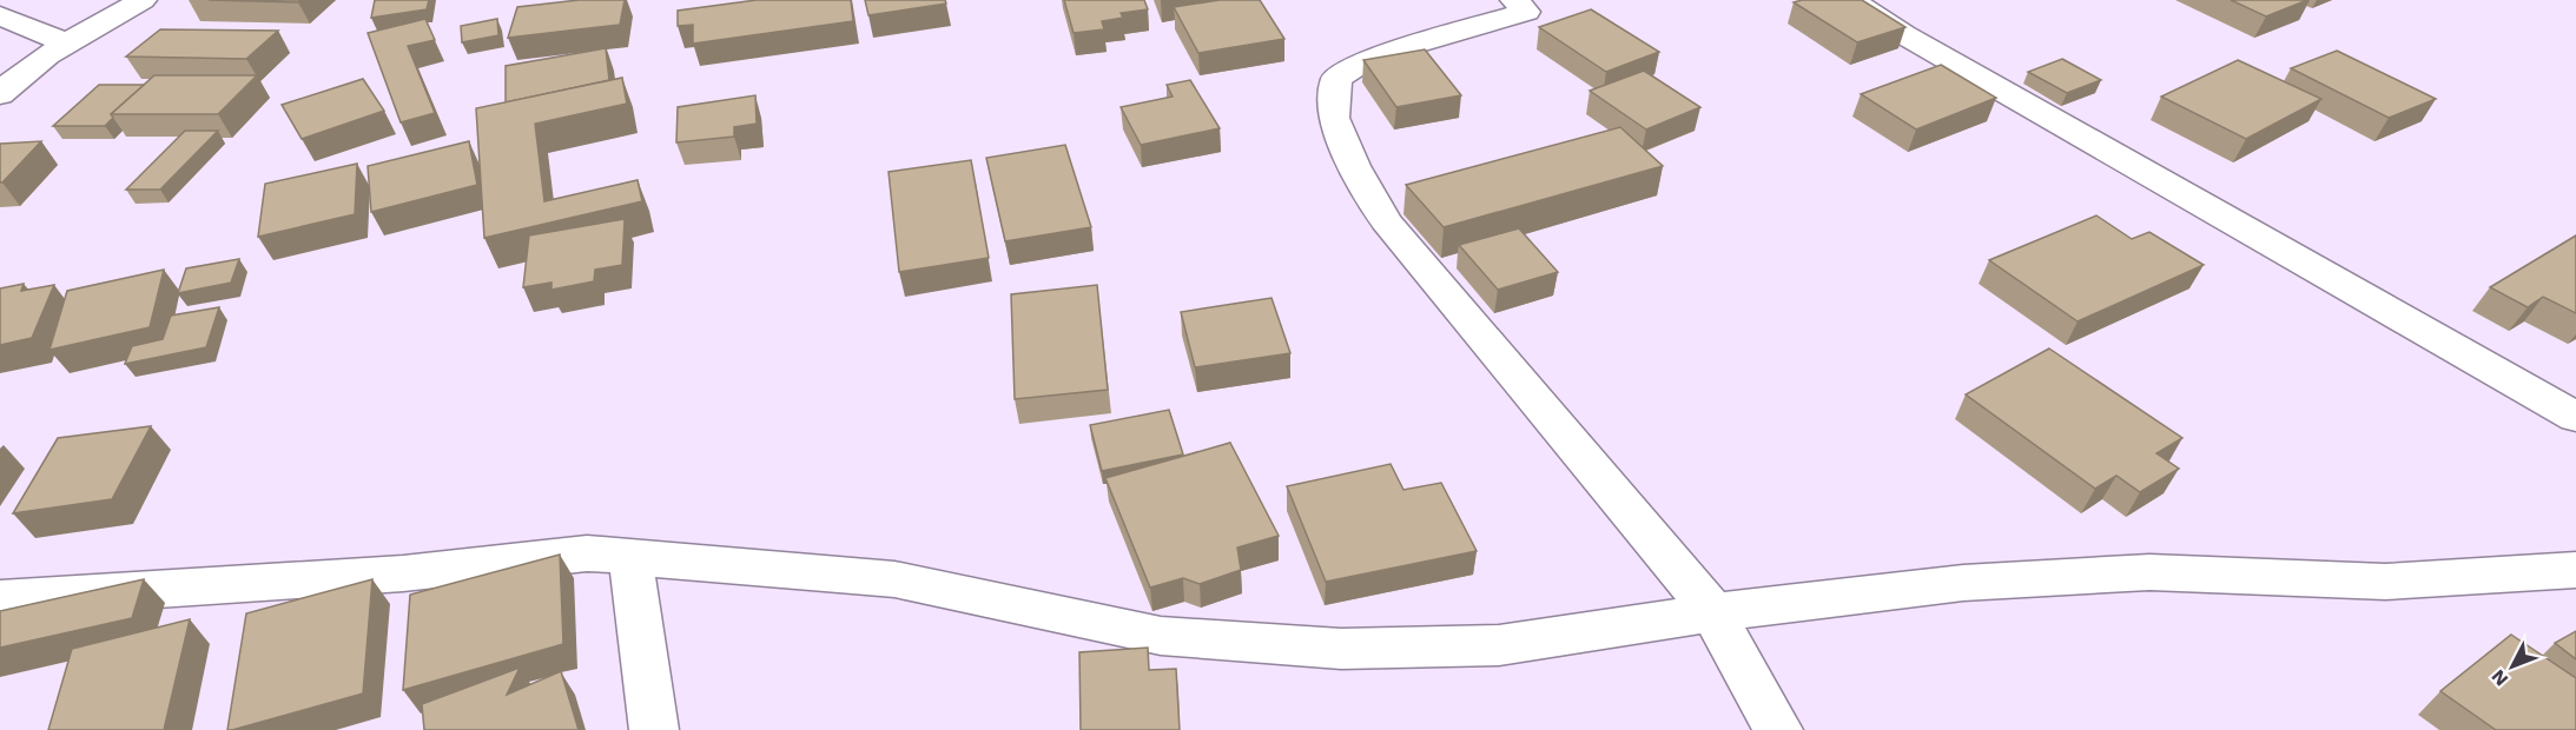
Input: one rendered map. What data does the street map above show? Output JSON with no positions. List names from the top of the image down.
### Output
{
  "north": "bottom left"
}
